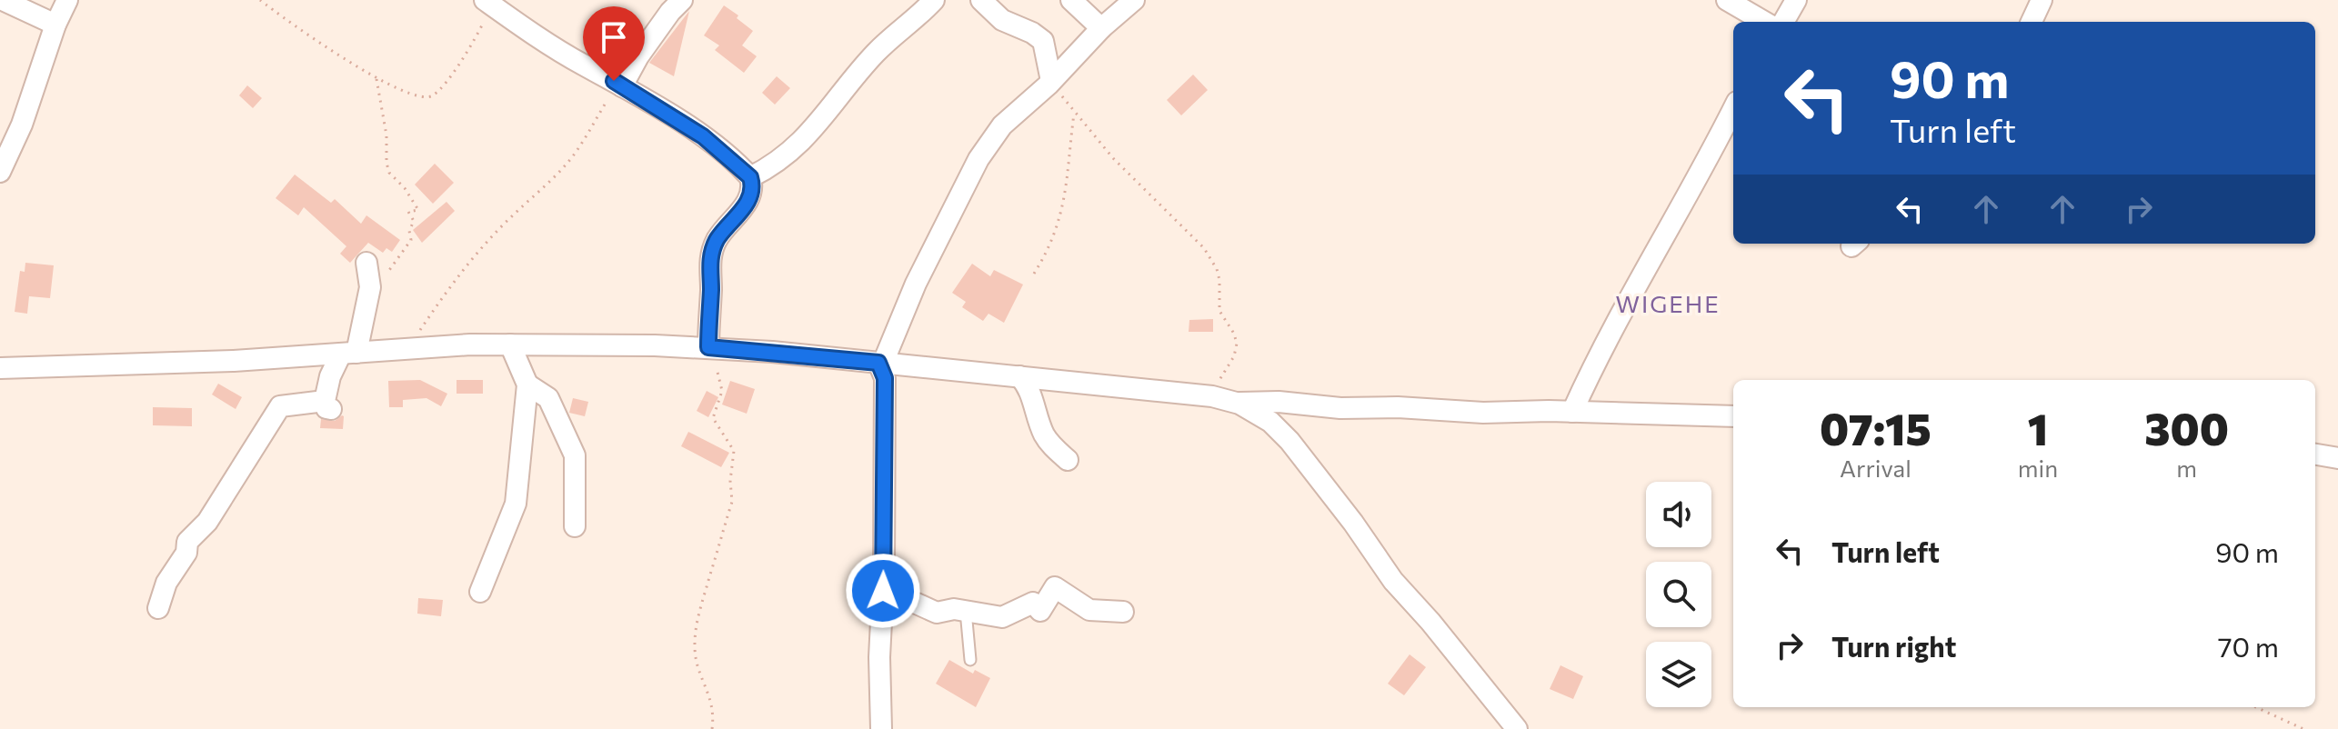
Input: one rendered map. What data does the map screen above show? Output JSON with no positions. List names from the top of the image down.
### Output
{
  "districts": ["WIGEHE"],
  "page": {
    "turn": ["90 m", "Turn left"],
    "eta": [
      "07:15",
      "Arrival",
      "1",
      "min",
      "300",
      "m"
    ],
    "list": [
      {
        "name": "Turn left",
        "value": "90 m"
      },
      {
        "name": "Turn right",
        "value": "70 m"
      }
    ]
  }
}
